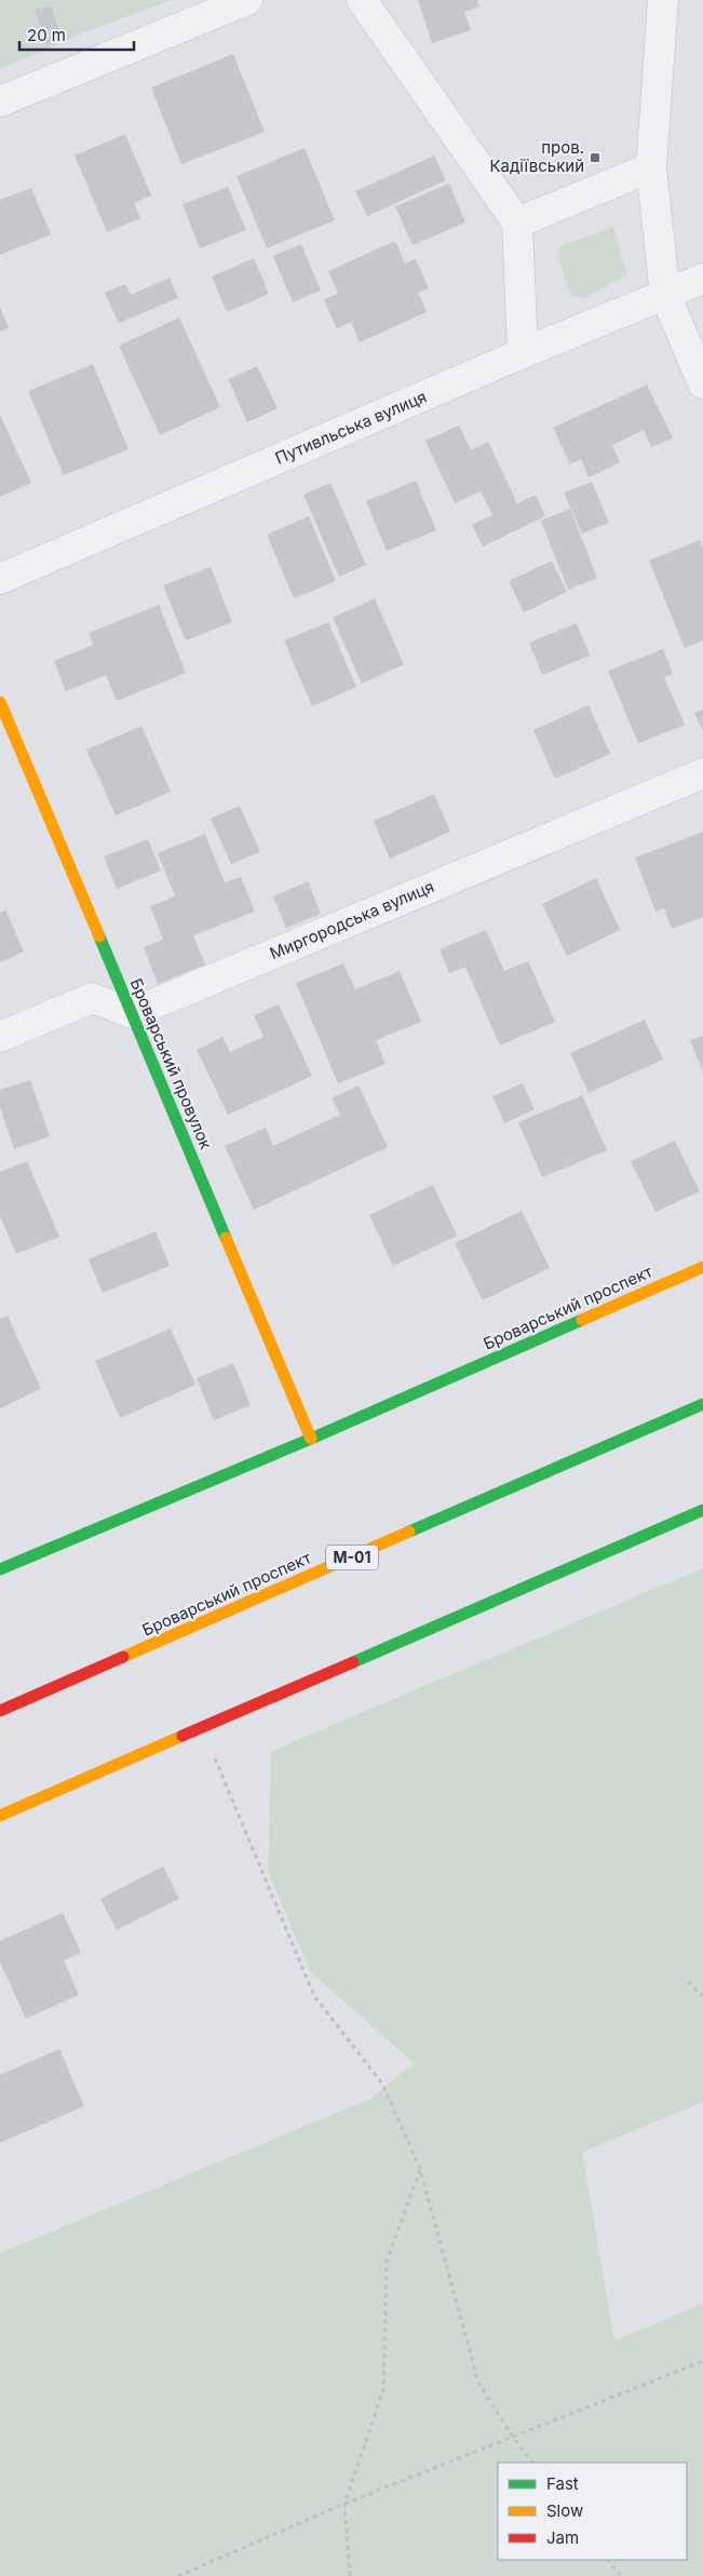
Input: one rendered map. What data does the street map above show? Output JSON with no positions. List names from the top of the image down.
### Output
{
  "streets": {
    "main road": ["Броварський провулок", "Броварський проспект", "М-01"],
    "street": ["Путивльська вулиця", "Миргородська вулиця"]
  },
  "crossings": [
    ["Миргородська вулиця", "Броварський провулок"],
    ["Броварський провулок", "Броварський проспект"]
  ],
  "places": {
    "transit": ["пров. Кадіївський"]
  },
  "legend": ["Fast", "Slow", "Jam"],
  "scale_bar": "20 m"
}
